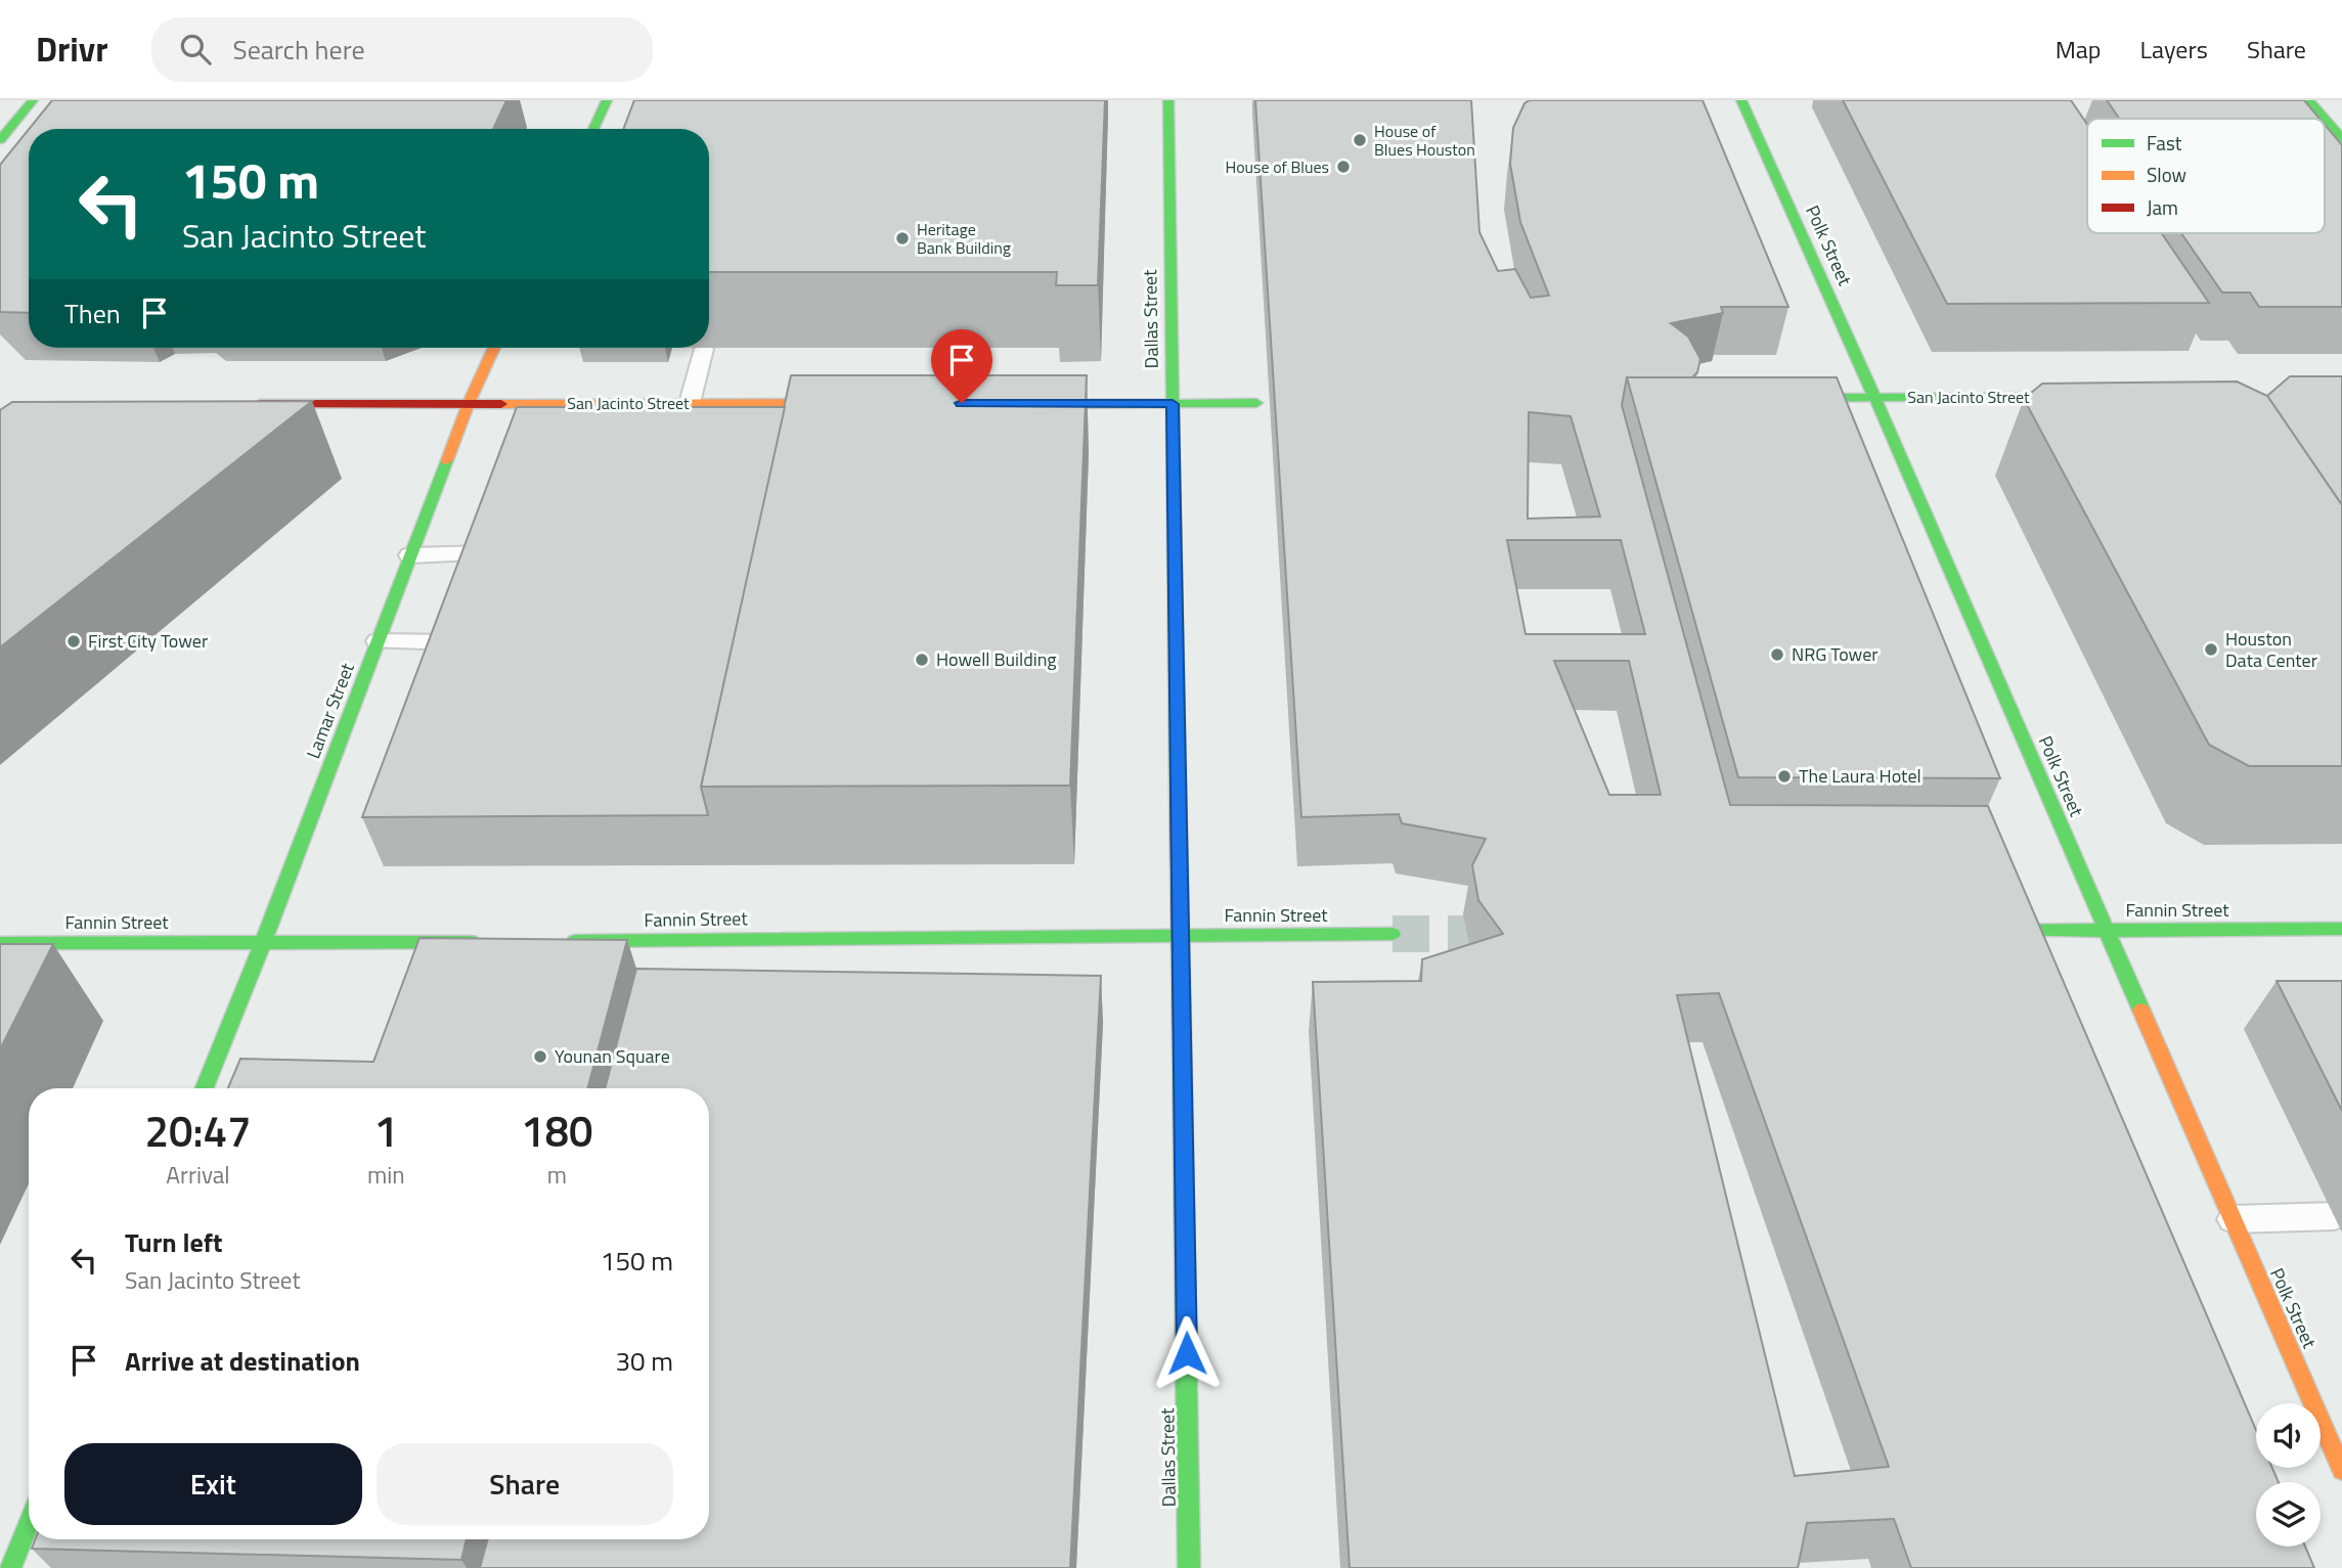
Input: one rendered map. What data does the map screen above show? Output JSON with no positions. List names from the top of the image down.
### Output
{
  "streets": {
    "main road": [
      "Polk Street",
      "Dallas Street",
      "San Jacinto Street",
      "Lamar Street",
      "Fannin Street"
    ]
  },
  "crossings": [
    ["Polk Street", "San Jacinto Street"],
    ["Polk Street", "Fannin Street"],
    ["Dallas Street", "Fannin Street"],
    ["San Jacinto Street", "Lamar Street"],
    ["Lamar Street", "Fannin Street"]
  ],
  "places": [
    "House of Blues Houston",
    "House of Blues",
    "Heritage Bank Building",
    "First City Tower",
    "Houston Data Center",
    "NRG Tower",
    "Howell Building",
    "The Laura Hotel",
    "Younan Square"
  ],
  "legend": ["Fast", "Slow", "Jam"],
  "page": {
    "header": "Drivr",
    "search": "Search here",
    "nav": ["Map", "Layers", "Share"],
    "turn": ["150 m", "San Jacinto Street"],
    "then": "Then",
    "eta": [
      "20:47",
      "Arrival",
      "1",
      "min",
      "180",
      "m"
    ],
    "list": [
      {
        "name": "Turn left",
        "note": "San Jacinto Street",
        "value": "150 m"
      },
      {
        "name": "Arrive at destination",
        "value": "30 m"
      }
    ],
    "buttons": ["Exit", "Share"]
  }
}
